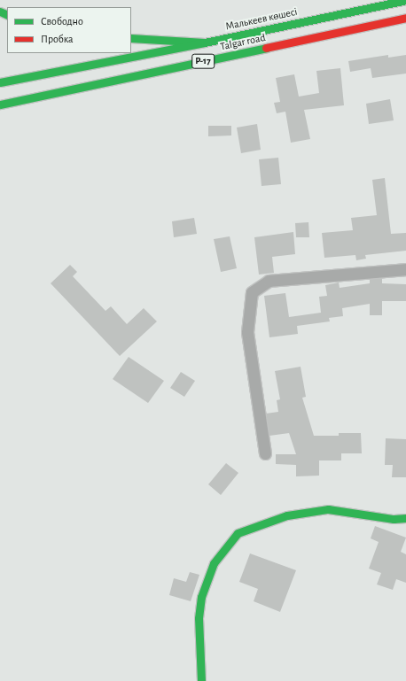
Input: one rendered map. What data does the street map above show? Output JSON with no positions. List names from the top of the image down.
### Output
{
  "streets": {
    "main road": ["Малькеев көшесі", "Talgar road", "P-17"]
  },
  "crossings": [
    ["Малькеев көшесі", "Talgar road"]
  ],
  "legend": ["Свободно", "Пробка"]
}
